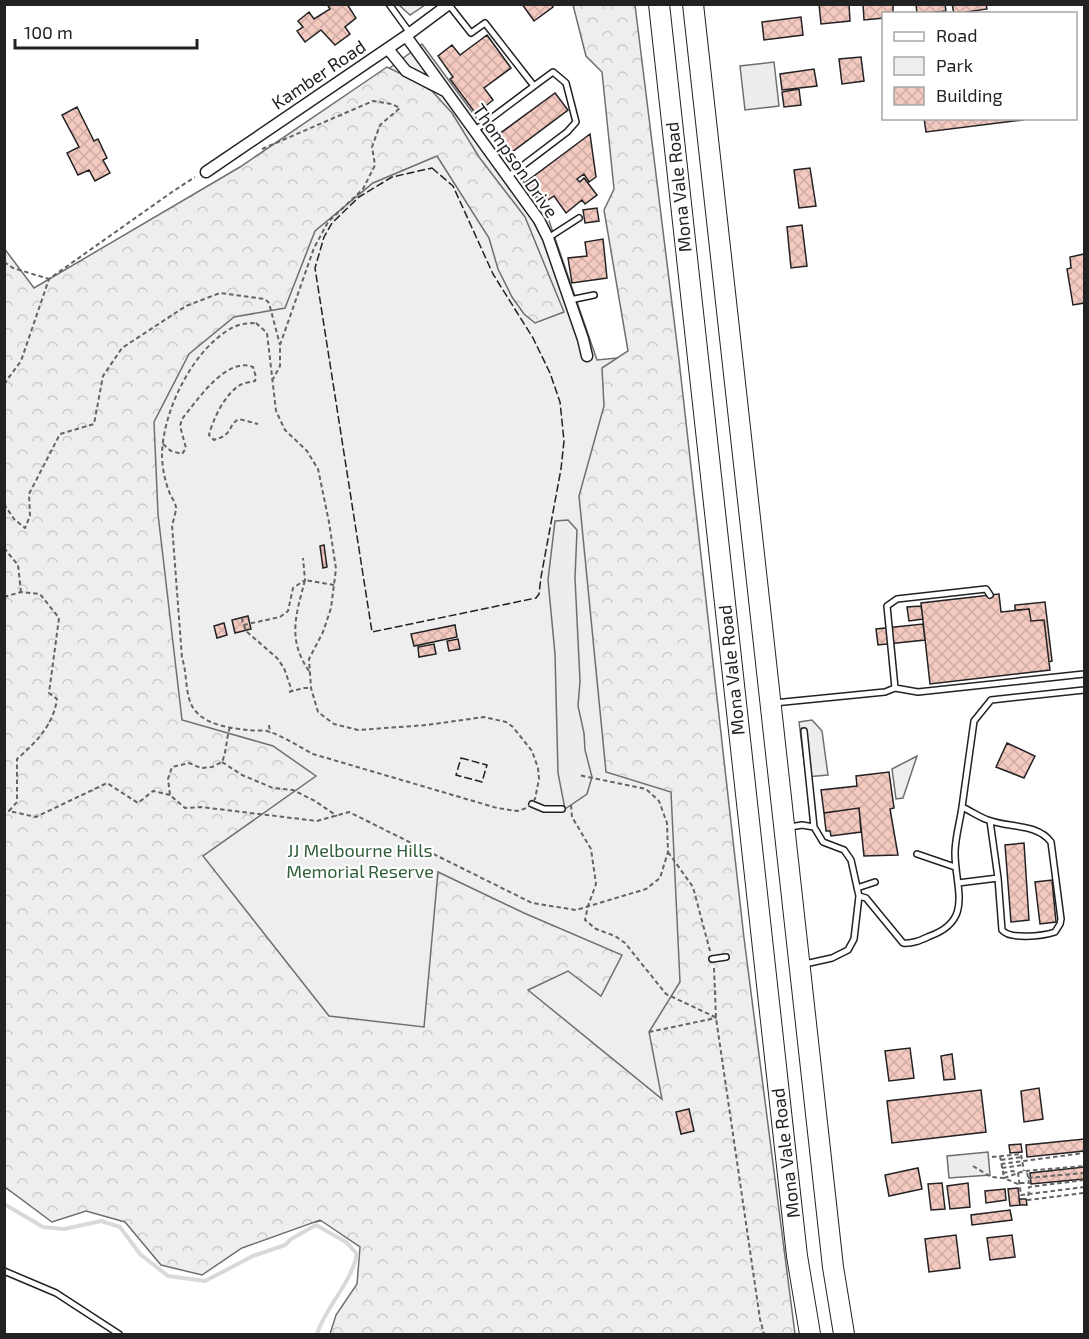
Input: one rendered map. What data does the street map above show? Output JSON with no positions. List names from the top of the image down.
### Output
{
  "streets": {
    "highway": ["Mona Vale Road"],
    "street": ["Kamber Road", "Thompson Drive"]
  },
  "crossings": [
    ["Kamber Road", "Thompson Drive"]
  ],
  "parks": ["JJ Melbourne Hills Memorial Reserve"],
  "legend": ["Road", "Park", "Building"],
  "scale_bar": "100 m"
}
